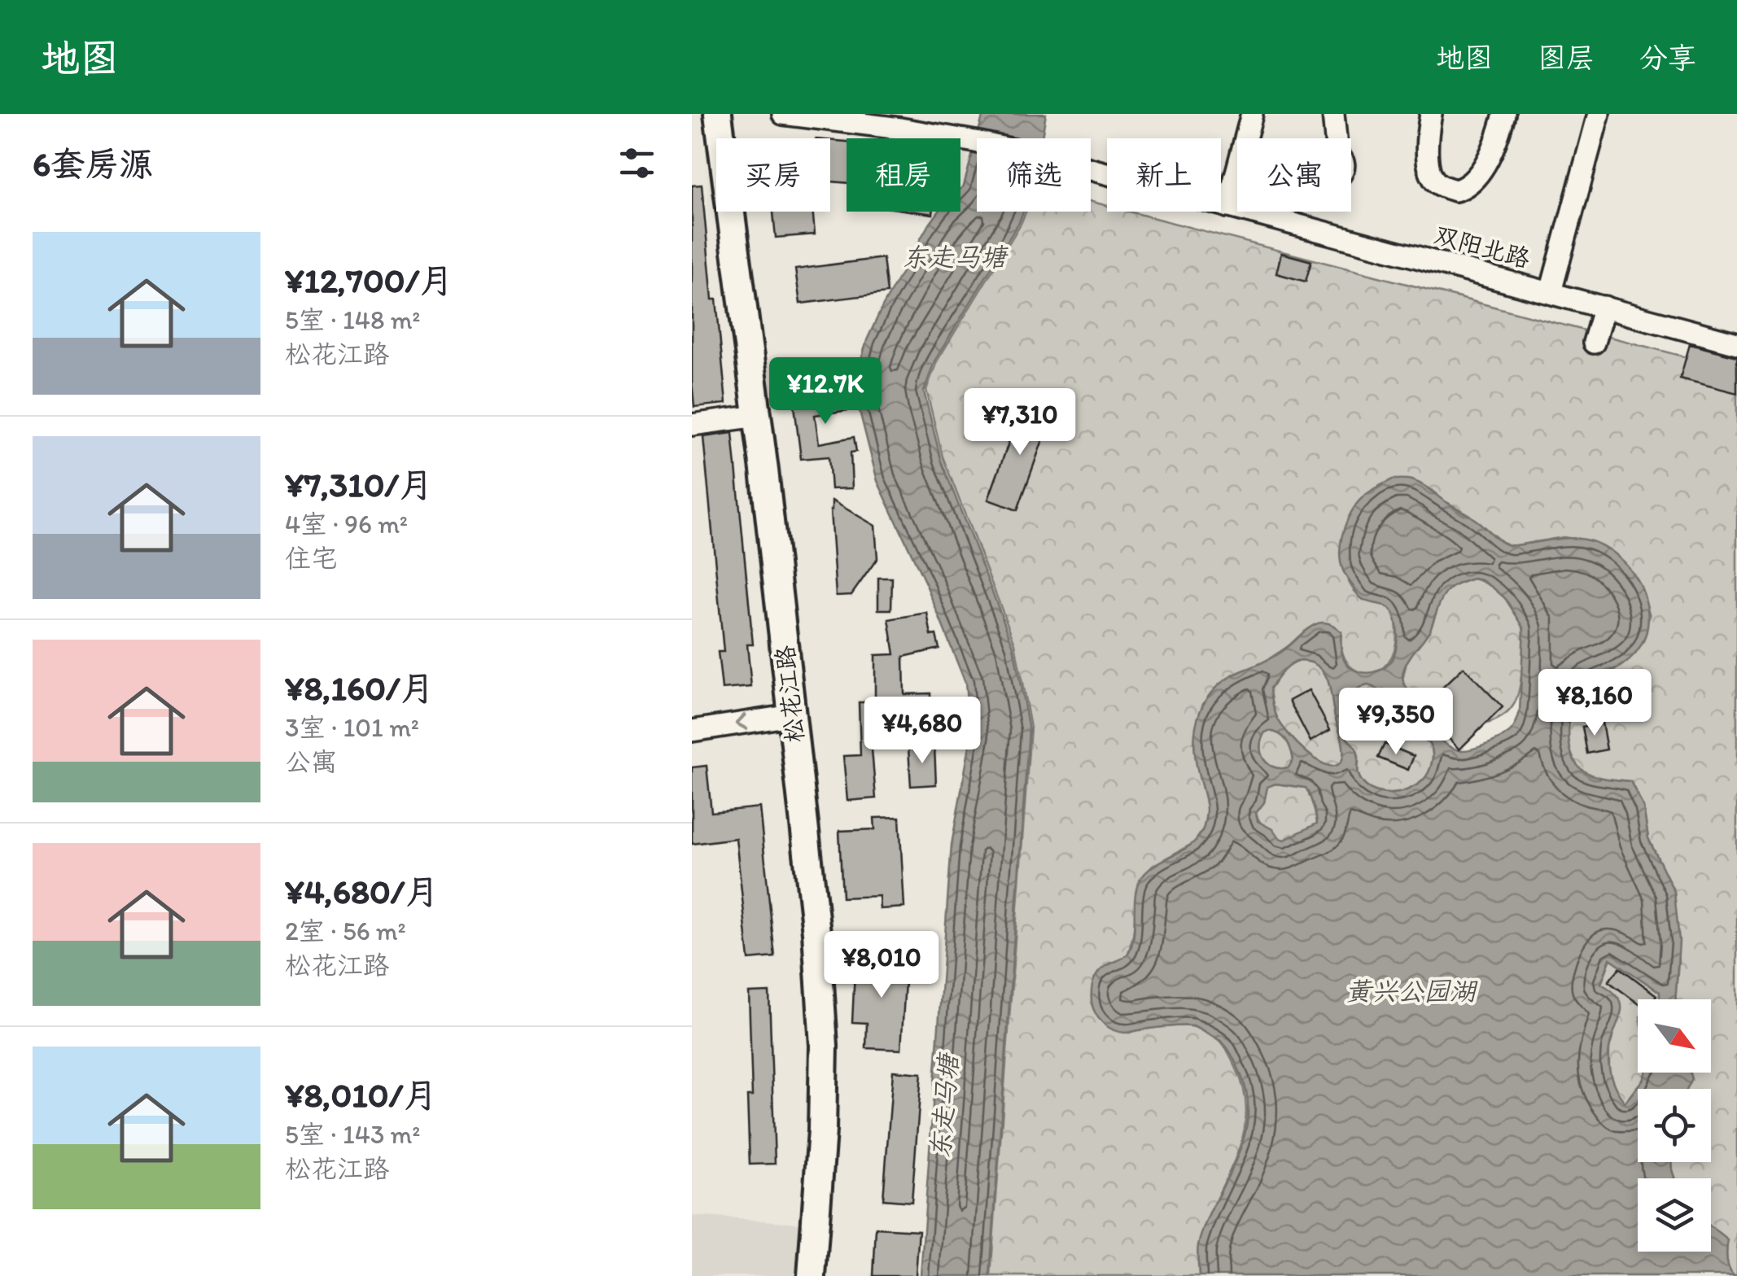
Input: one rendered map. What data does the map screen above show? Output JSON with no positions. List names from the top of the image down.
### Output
{
  "streets": {
    "main road": ["松花江路"],
    "street": ["双阳北路"]
  },
  "water": ["东走马塘", "黄兴公园湖"],
  "north": "bottom right",
  "page": {
    "header": "地图",
    "nav": ["地图", "图层", "分享"],
    "heading": "6套房源",
    "chip": [
      "买房",
      "租房",
      "筛选",
      "新上",
      "公寓"
    ],
    "list": [
      {
        "name": "¥12,700/月",
        "note": "5室 · 148 m² · 松花江路"
      },
      {
        "name": "¥7,310/月",
        "note": "4室 · 96 m² · 住宅"
      },
      {
        "name": "¥8,160/月",
        "note": "3室 · 101 m² · 公寓"
      },
      {
        "name": "¥4,680/月",
        "note": "2室 · 56 m² · 松花江路"
      },
      {
        "name": "¥8,010/月",
        "note": "5室 · 143 m² · 松花江路"
      }
    ],
    "price": [
      "¥12.7K",
      "¥7,310",
      "¥8,160",
      "¥9,350",
      "¥4,680",
      "¥8,010"
    ]
  }
}
